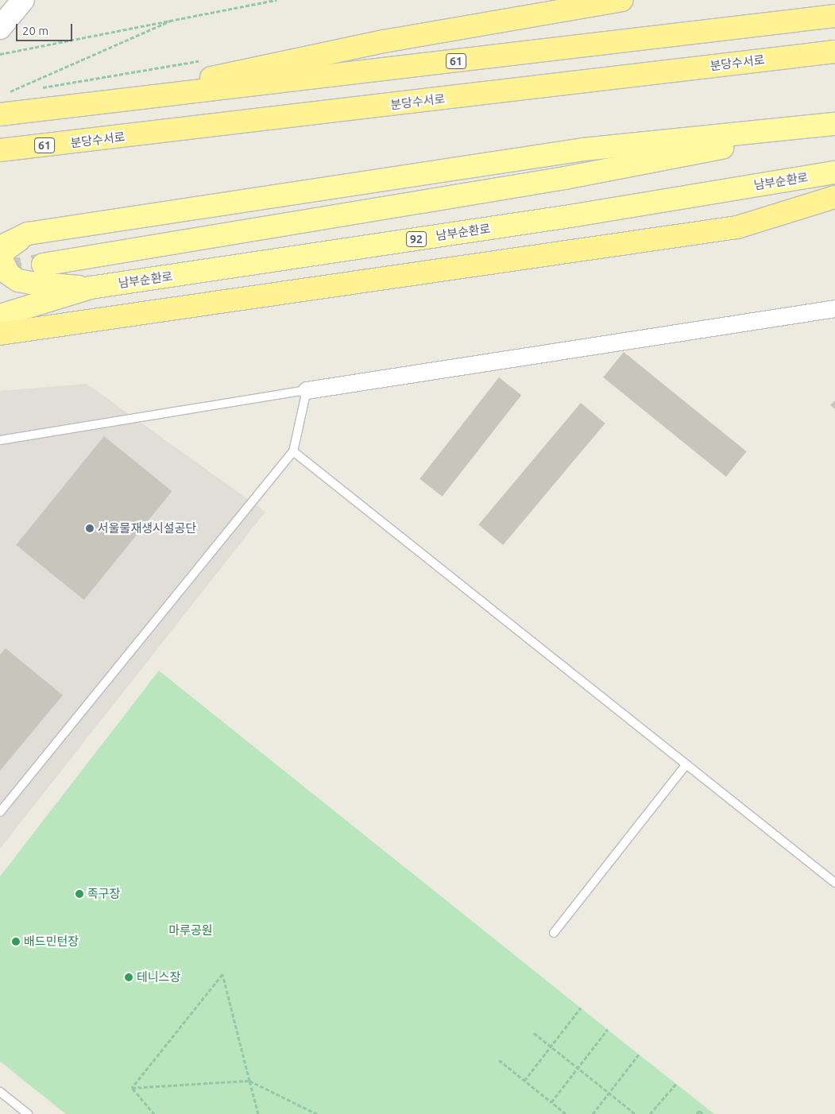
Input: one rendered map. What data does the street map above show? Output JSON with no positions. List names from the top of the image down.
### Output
{
  "streets": {
    "highway": ["61", "분당수서로"],
    "main road": ["남부순환로", "92"]
  },
  "parks": ["마루공원"],
  "places": [
    "서울물재생시설공단",
    "족구장",
    "배드민턴장",
    "테니스장"
  ],
  "scale_bar": "20 m"
}
